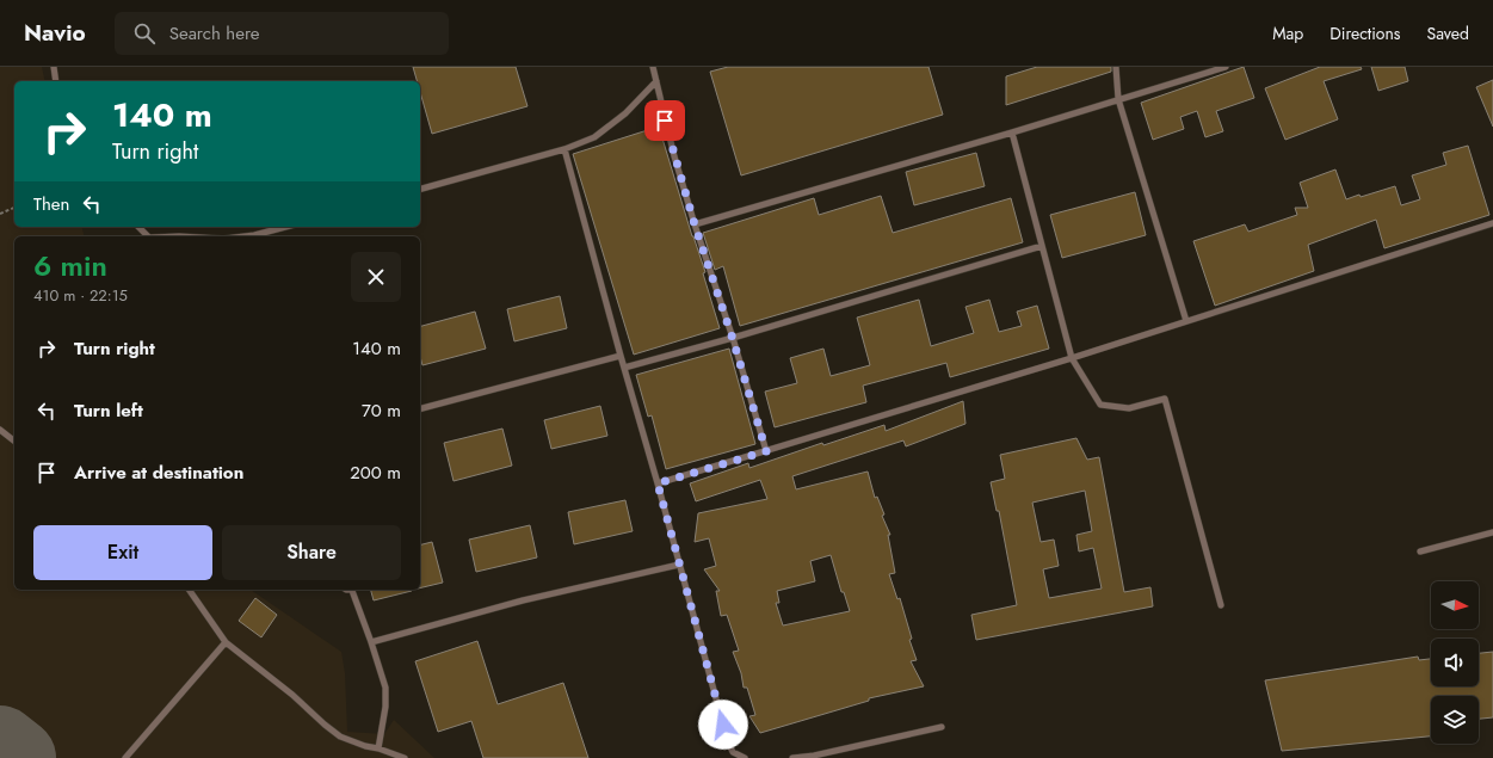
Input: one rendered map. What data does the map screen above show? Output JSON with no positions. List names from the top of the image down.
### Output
{
  "north": "right",
  "page": {
    "header": "Navio",
    "search": "Search here",
    "nav": ["Map", "Directions", "Saved"],
    "turn": ["140 m", "Turn right"],
    "then": "Then",
    "heading": ["6 min", "410 m · 22:15"],
    "list": [
      {
        "name": "Turn right",
        "value": "140 m"
      },
      {
        "name": "Turn left",
        "value": "70 m"
      },
      {
        "name": "Arrive at destination",
        "value": "200 m"
      }
    ],
    "buttons": ["Exit", "Share"]
  }
}
